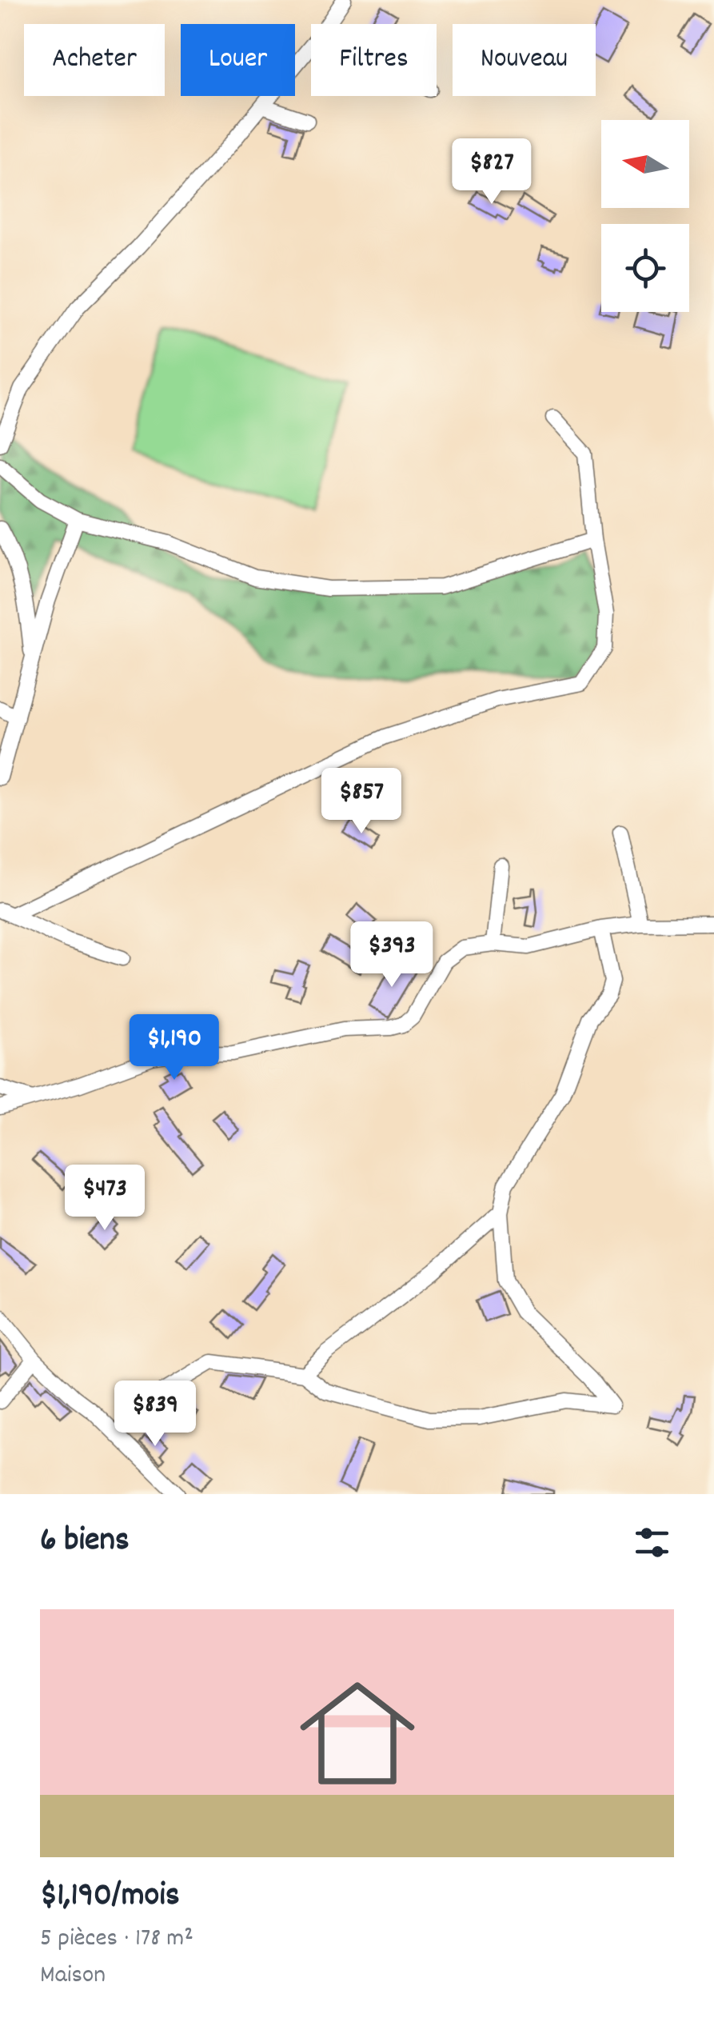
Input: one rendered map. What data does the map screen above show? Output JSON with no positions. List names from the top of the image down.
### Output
{
  "north": "left",
  "page": {
    "chip": [
      "Acheter",
      "Louer",
      "Filtres",
      "Nouveau"
    ],
    "price": [
      "$827",
      "$857",
      "$393",
      "$1,190",
      "$473",
      "$839"
    ],
    "heading": "6 biens",
    "list": [
      {
        "name": "$1,190/mois",
        "note": "5 pièces · 178 m² · Maison"
      }
    ]
  }
}
